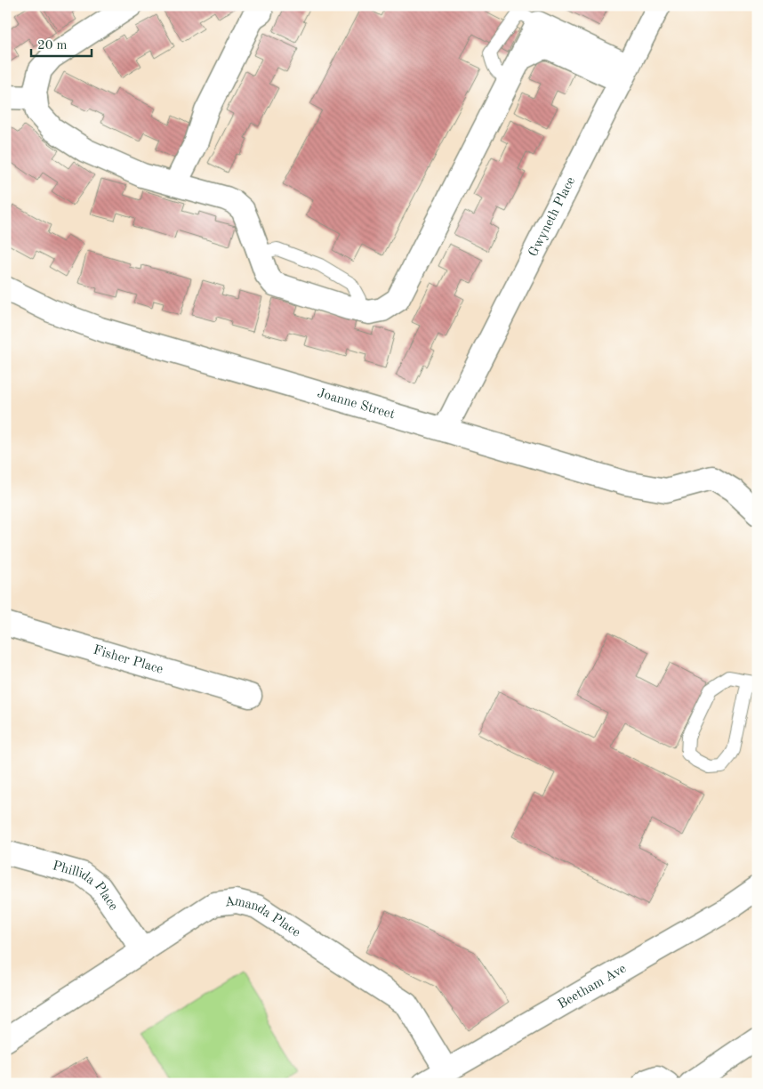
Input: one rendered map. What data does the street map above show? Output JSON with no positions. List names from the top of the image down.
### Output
{
  "streets": {
    "street": [
      "Gwyneth Place",
      "Joanne Street",
      "Fisher Place",
      "Phillida Place",
      "Amanda Place",
      "Beetham Ave"
    ]
  },
  "crossings": [
    ["Gwyneth Place", "Joanne Street"],
    ["Phillida Place", "Amanda Place"],
    ["Amanda Place", "Beetham Ave"]
  ],
  "scale_bar": "20 m"
}
